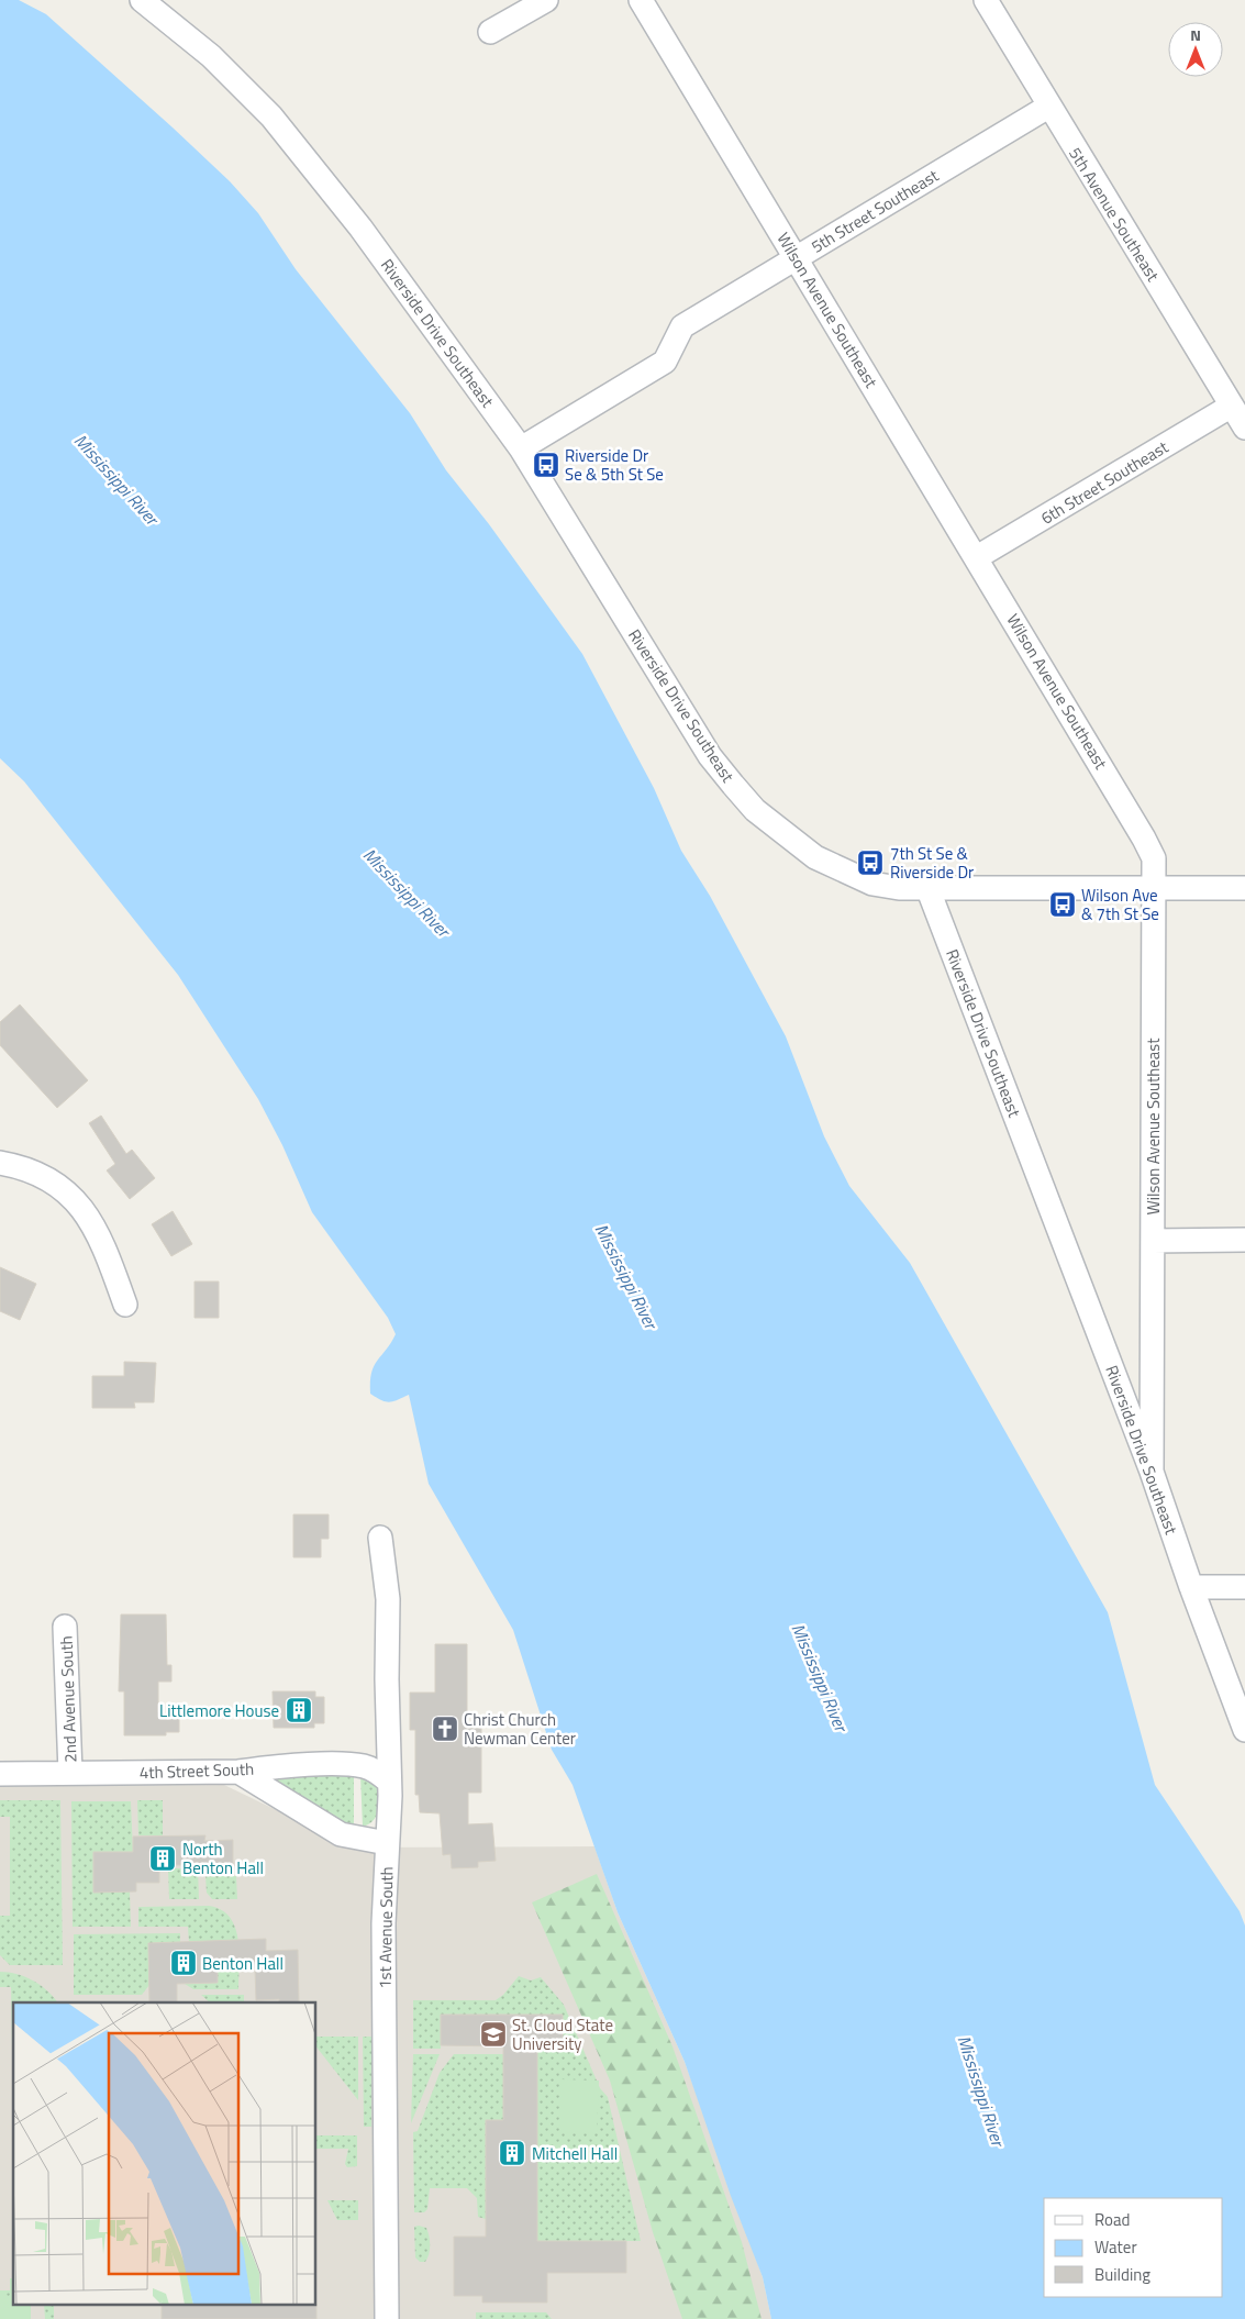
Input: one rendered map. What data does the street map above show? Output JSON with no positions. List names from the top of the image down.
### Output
{
  "streets": {
    "street": [
      "5th Street Southeast",
      "5th Avenue Southeast",
      "Wilson Avenue Southeast",
      "Riverside Drive Southeast",
      "6th Street Southeast",
      "2nd Avenue South",
      "4th Street South",
      "1st Avenue South"
    ]
  },
  "crossings": [
    ["5th Street Southeast", "5th Avenue Southeast"],
    ["5th Street Southeast", "Wilson Avenue Southeast"],
    ["5th Street Southeast", "Riverside Drive Southeast"],
    ["5th Avenue Southeast", "6th Street Southeast"],
    ["Wilson Avenue Southeast", "Riverside Drive Southeast"],
    ["Wilson Avenue Southeast", "6th Street Southeast"],
    ["2nd Avenue South", "4th Street South"],
    ["4th Street South", "1st Avenue South"]
  ],
  "water": ["Mississippi River"],
  "places": {
    "bus stop": ["Riverside Dr Se & 5th St Se", "7th St Se & Riverside Dr", "Wilson Ave & 7th St Se"],
    "building": [
      "Littlemore House",
      "North Benton Hall",
      "Benton Hall",
      "Mitchell Hall"
    ],
    "church": ["Christ Church Newman Center"],
    "school or university": ["St. Cloud State University"]
  },
  "legend": ["Road", "Water", "Building"],
  "north": "top"
}
